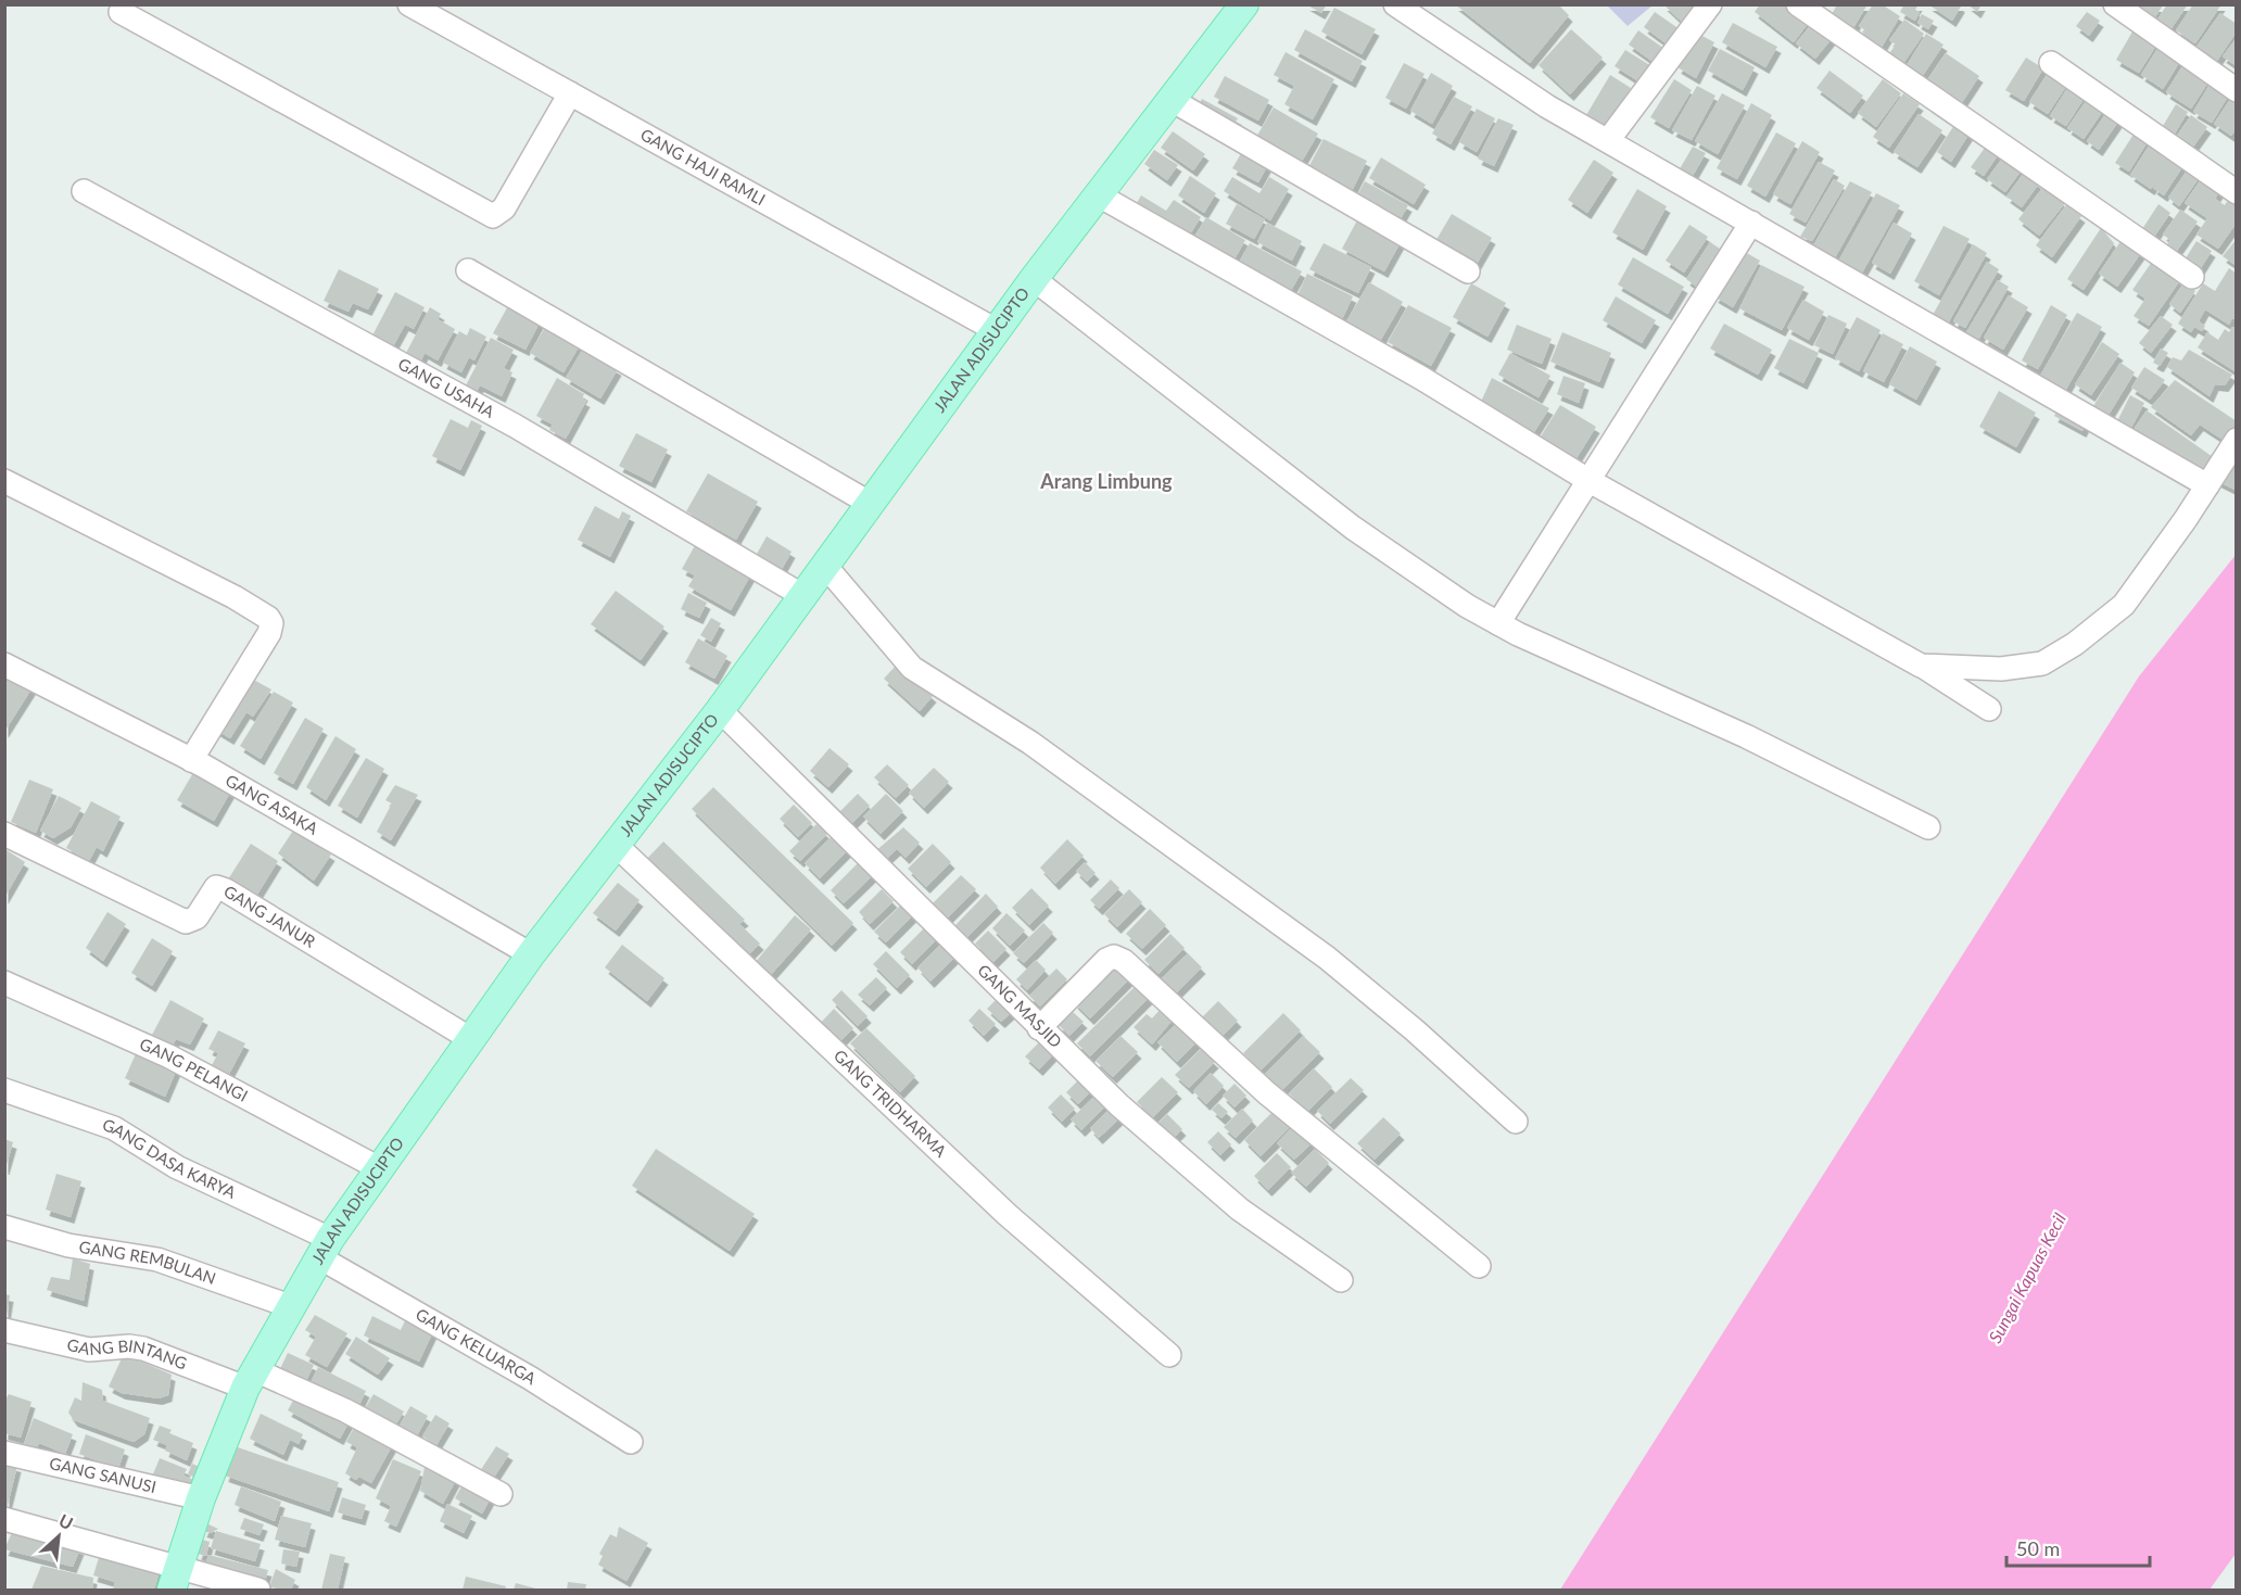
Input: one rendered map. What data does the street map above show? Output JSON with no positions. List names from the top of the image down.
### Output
{
  "streets": {
    "main road": ["JALAN ADISUCIPTO"],
    "street": [
      "GANG HAJI RAMLI",
      "GANG USAHA",
      "GANG ASAKA",
      "GANG JANUR",
      "GANG MASJID",
      "GANG PELANGI",
      "GANG TRIDHARMA",
      "GANG DASA KARYA",
      "GANG REMBULAN",
      "GANG KELUARGA",
      "GANG BINTANG",
      "GANG SANUSI"
    ]
  },
  "crossings": [
    ["GANG HAJI RAMLI", "JALAN ADISUCIPTO"],
    ["JALAN ADISUCIPTO", "GANG USAHA"],
    ["JALAN ADISUCIPTO", "GANG ASAKA"],
    ["JALAN ADISUCIPTO", "GANG JANUR"],
    ["JALAN ADISUCIPTO", "GANG MASJID"],
    ["JALAN ADISUCIPTO", "GANG PELANGI"],
    ["JALAN ADISUCIPTO", "GANG TRIDHARMA"],
    ["JALAN ADISUCIPTO", "GANG DASA KARYA"],
    ["JALAN ADISUCIPTO", "GANG REMBULAN"],
    ["JALAN ADISUCIPTO", "GANG KELUARGA"],
    ["JALAN ADISUCIPTO", "GANG BINTANG"],
    ["JALAN ADISUCIPTO", "GANG SANUSI"],
    ["GANG DASA KARYA", "GANG KELUARGA"]
  ],
  "districts": ["Arang Limbung"],
  "water": ["Sungai Kapuas Kecil"],
  "scale_bar": "50 m",
  "north": "top right"
}
